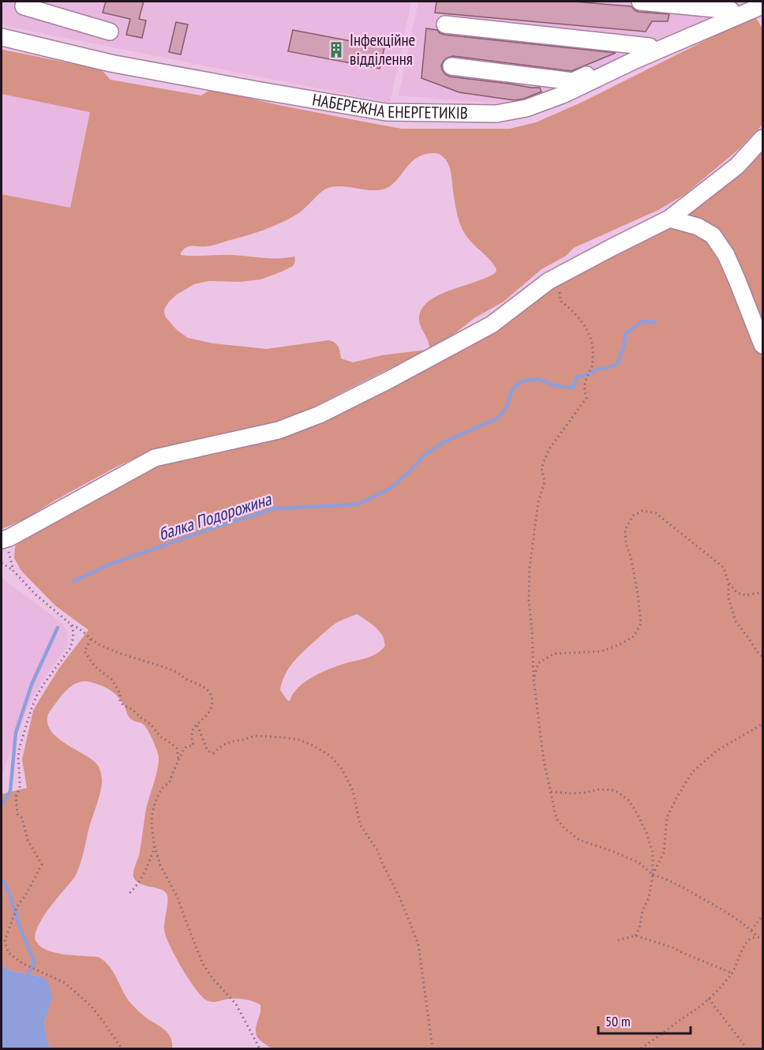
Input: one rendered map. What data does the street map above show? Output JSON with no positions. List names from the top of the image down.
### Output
{
  "streets": {
    "street": ["НАБЕРЕЖНА ЕНЕРГЕТИКІВ"]
  },
  "water": ["балка Подорожина"],
  "places": {
    "building": ["Інфекційне відділення"]
  },
  "scale_bar": "50 m"
}
